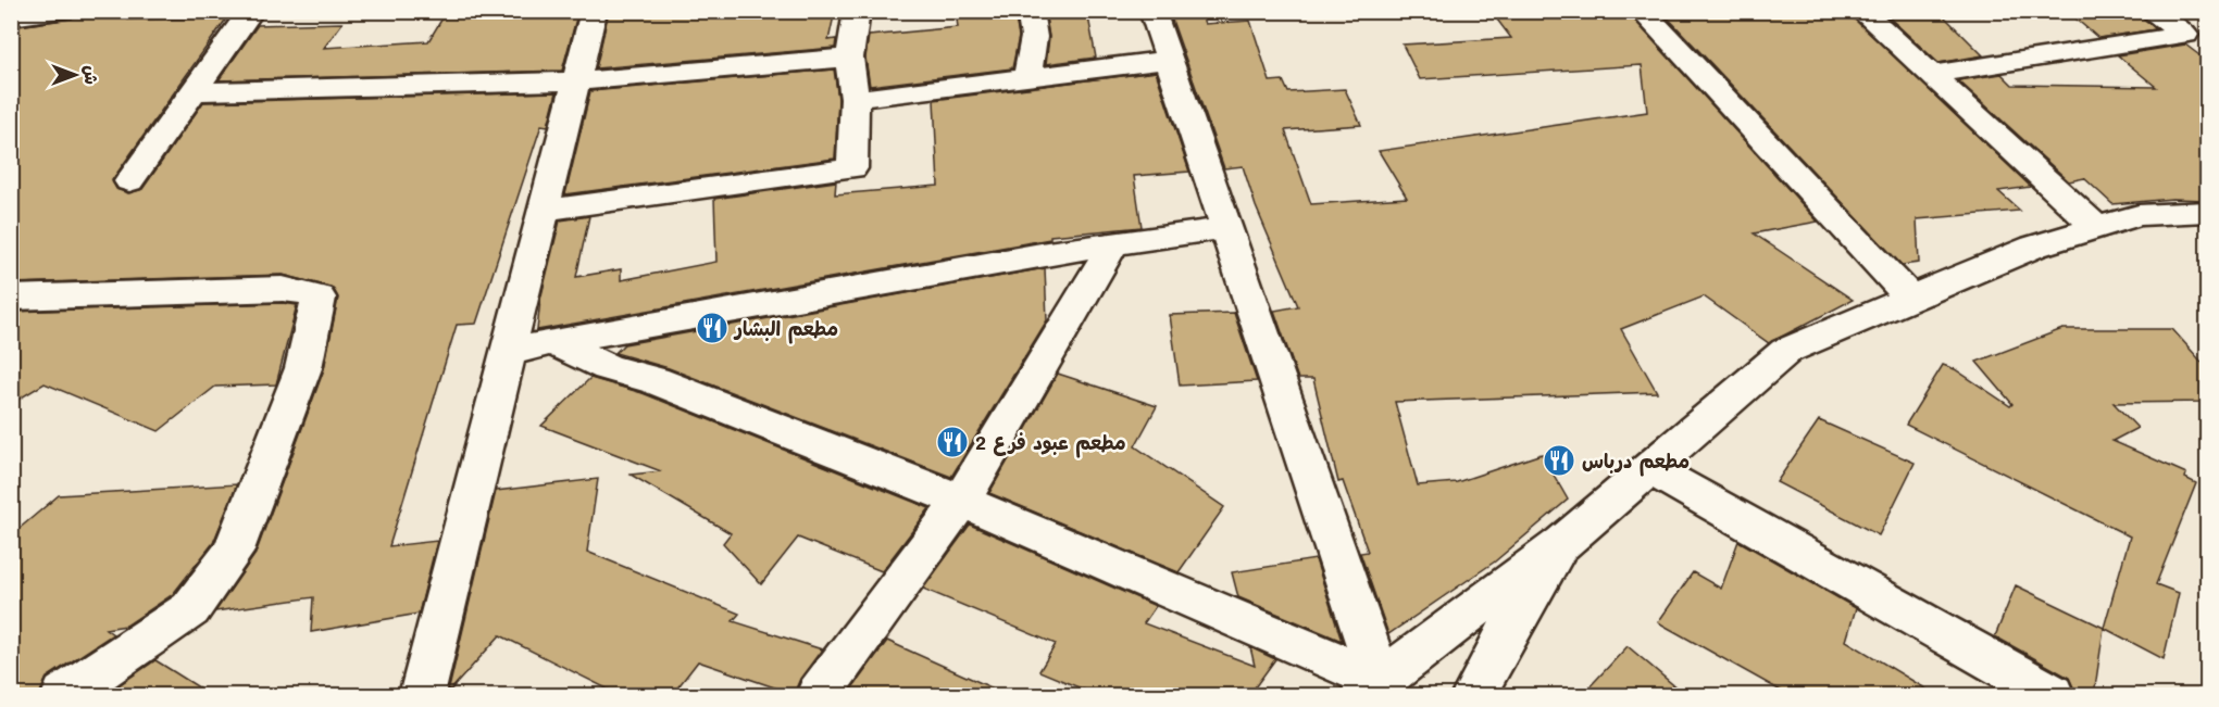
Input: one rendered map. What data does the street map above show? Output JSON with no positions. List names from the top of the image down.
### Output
{
  "places": {
    "restaurant": ["مطعم البشار", "مطعم عبود فرع 2", "مطعم درباس"]
  },
  "north": "right"
}
